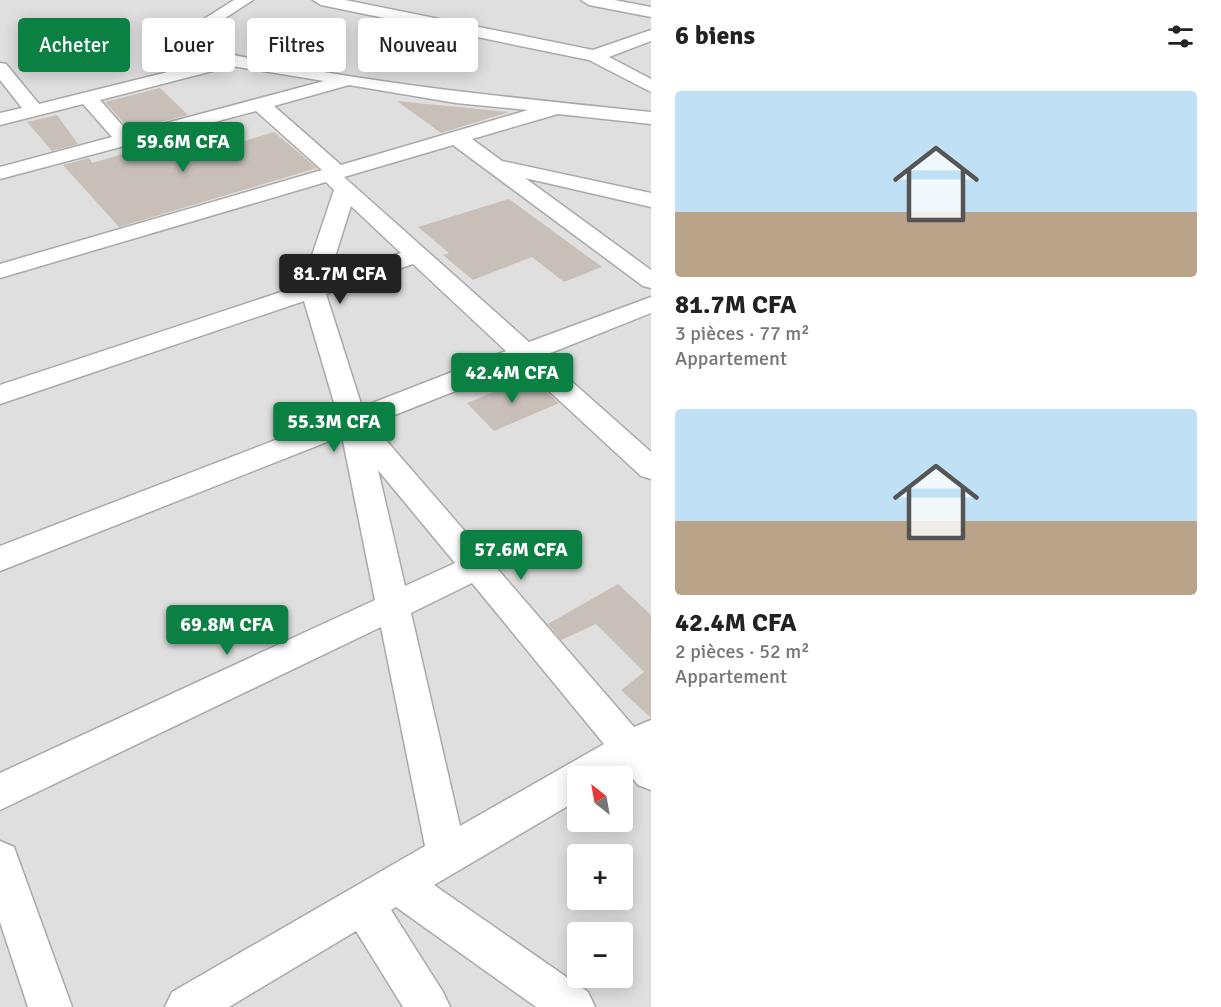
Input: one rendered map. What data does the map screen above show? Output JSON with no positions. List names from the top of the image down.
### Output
{
  "north": "top left",
  "page": {
    "heading": "6 biens",
    "chip": [
      "Acheter",
      "Louer",
      "Filtres",
      "Nouveau"
    ],
    "list": [
      {
        "name": "81.7M CFA",
        "note": "3 pièces · 77 m² · Appartement"
      },
      {
        "name": "42.4M CFA",
        "note": "2 pièces · 52 m² · Appartement"
      }
    ],
    "price": [
      "59.6M CFA",
      "81.7M CFA",
      "42.4M CFA",
      "55.3M CFA",
      "57.6M CFA",
      "69.8M CFA"
    ],
    "map_buttons": ["+", "−"]
  }
}
